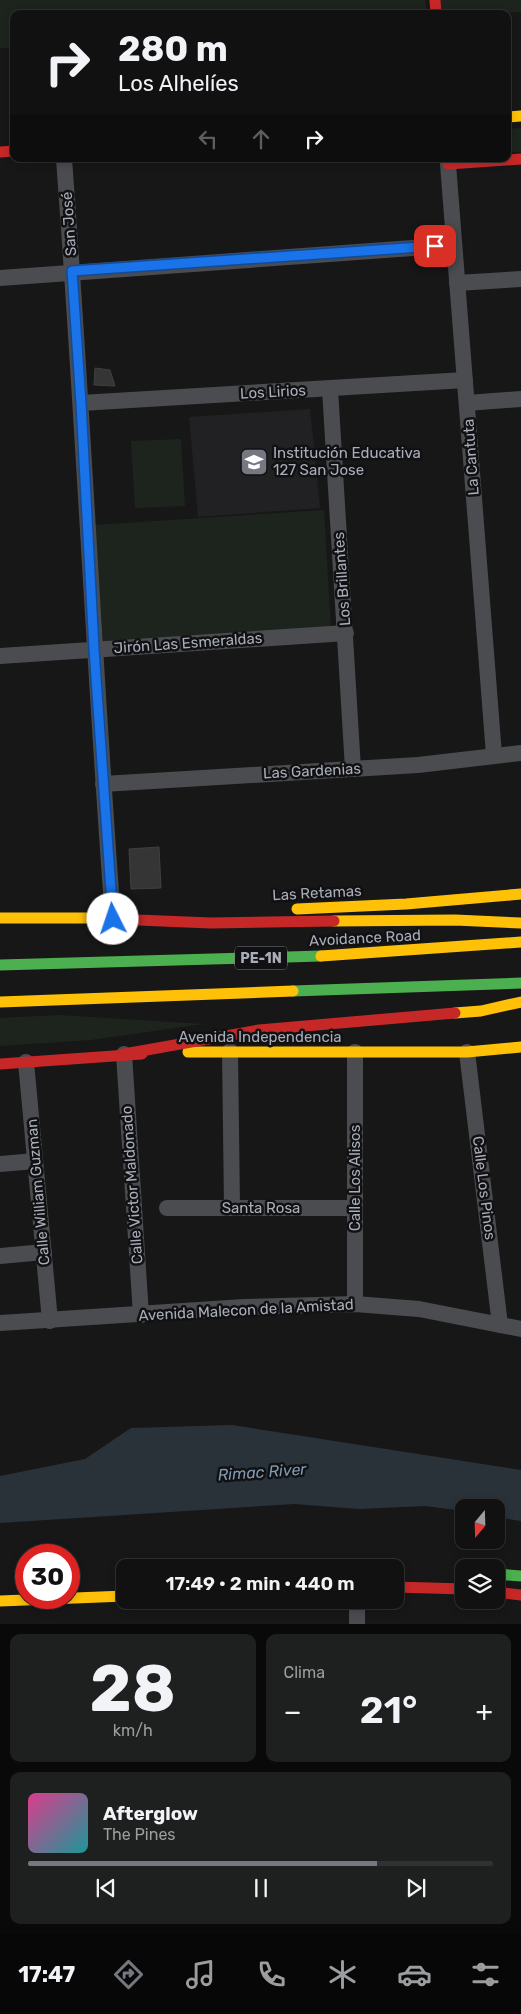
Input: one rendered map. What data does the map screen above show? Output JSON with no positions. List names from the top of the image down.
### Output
{
  "streets": {
    "main road": [
      "Las Retamas",
      "Avoidance Road",
      "PE-1N",
      "Avenida Independencia"
    ],
    "street": [
      "San José",
      "Los Lirios",
      "La Cantuta",
      "Los Brillantes",
      "Jirón Las Esmeraldas",
      "Las Gardenias",
      "Calle Los Alisos",
      "Calle Victor Maldonado",
      "Calle Los Pinos",
      "Calle William Guzman",
      "Santa Rosa",
      "Avenida Malecon de la Amistad"
    ]
  },
  "crossings": [
    ["San José", "Los Lirios"],
    ["San José", "Jirón Las Esmeraldas"],
    ["San José", "Las Gardenias"],
    ["San José", "Las Retamas"],
    ["Los Lirios", "La Cantuta"],
    ["Los Lirios", "Los Brillantes"],
    ["La Cantuta", "Las Gardenias"],
    ["Los Brillantes", "Jirón Las Esmeraldas"],
    ["Los Brillantes", "Las Gardenias"],
    ["Avenida Independencia", "Calle Los Alisos"],
    ["Avenida Independencia", "Calle Victor Maldonado"],
    ["Avenida Independencia", "Calle Los Pinos"],
    ["Avenida Independencia", "Calle William Guzman"],
    ["Calle Los Alisos", "Santa Rosa"],
    ["Calle Los Alisos", "Avenida Malecon de la Amistad"],
    ["Calle Victor Maldonado", "Avenida Malecon de la Amistad"],
    ["Calle Los Pinos", "Avenida Malecon de la Amistad"],
    ["Calle William Guzman", "Avenida Malecon de la Amistad"]
  ],
  "water": ["Rimac River"],
  "places": {
    "school or university": ["Institución Educativa 127 San Jose"]
  },
  "north": "bottom",
  "page": {
    "turn": ["280 m", "Los Alhelíes"],
    "limit": "30",
    "trip": "17:49 · 2 min · 440 m",
    "tile": [
      ["28", "km/h"],
      "Clima"
    ],
    "heat": ["−", "21°", "+"],
    "song": ["Afterglow", "The Pines"],
    "tabs": "17:47"
  }
}
